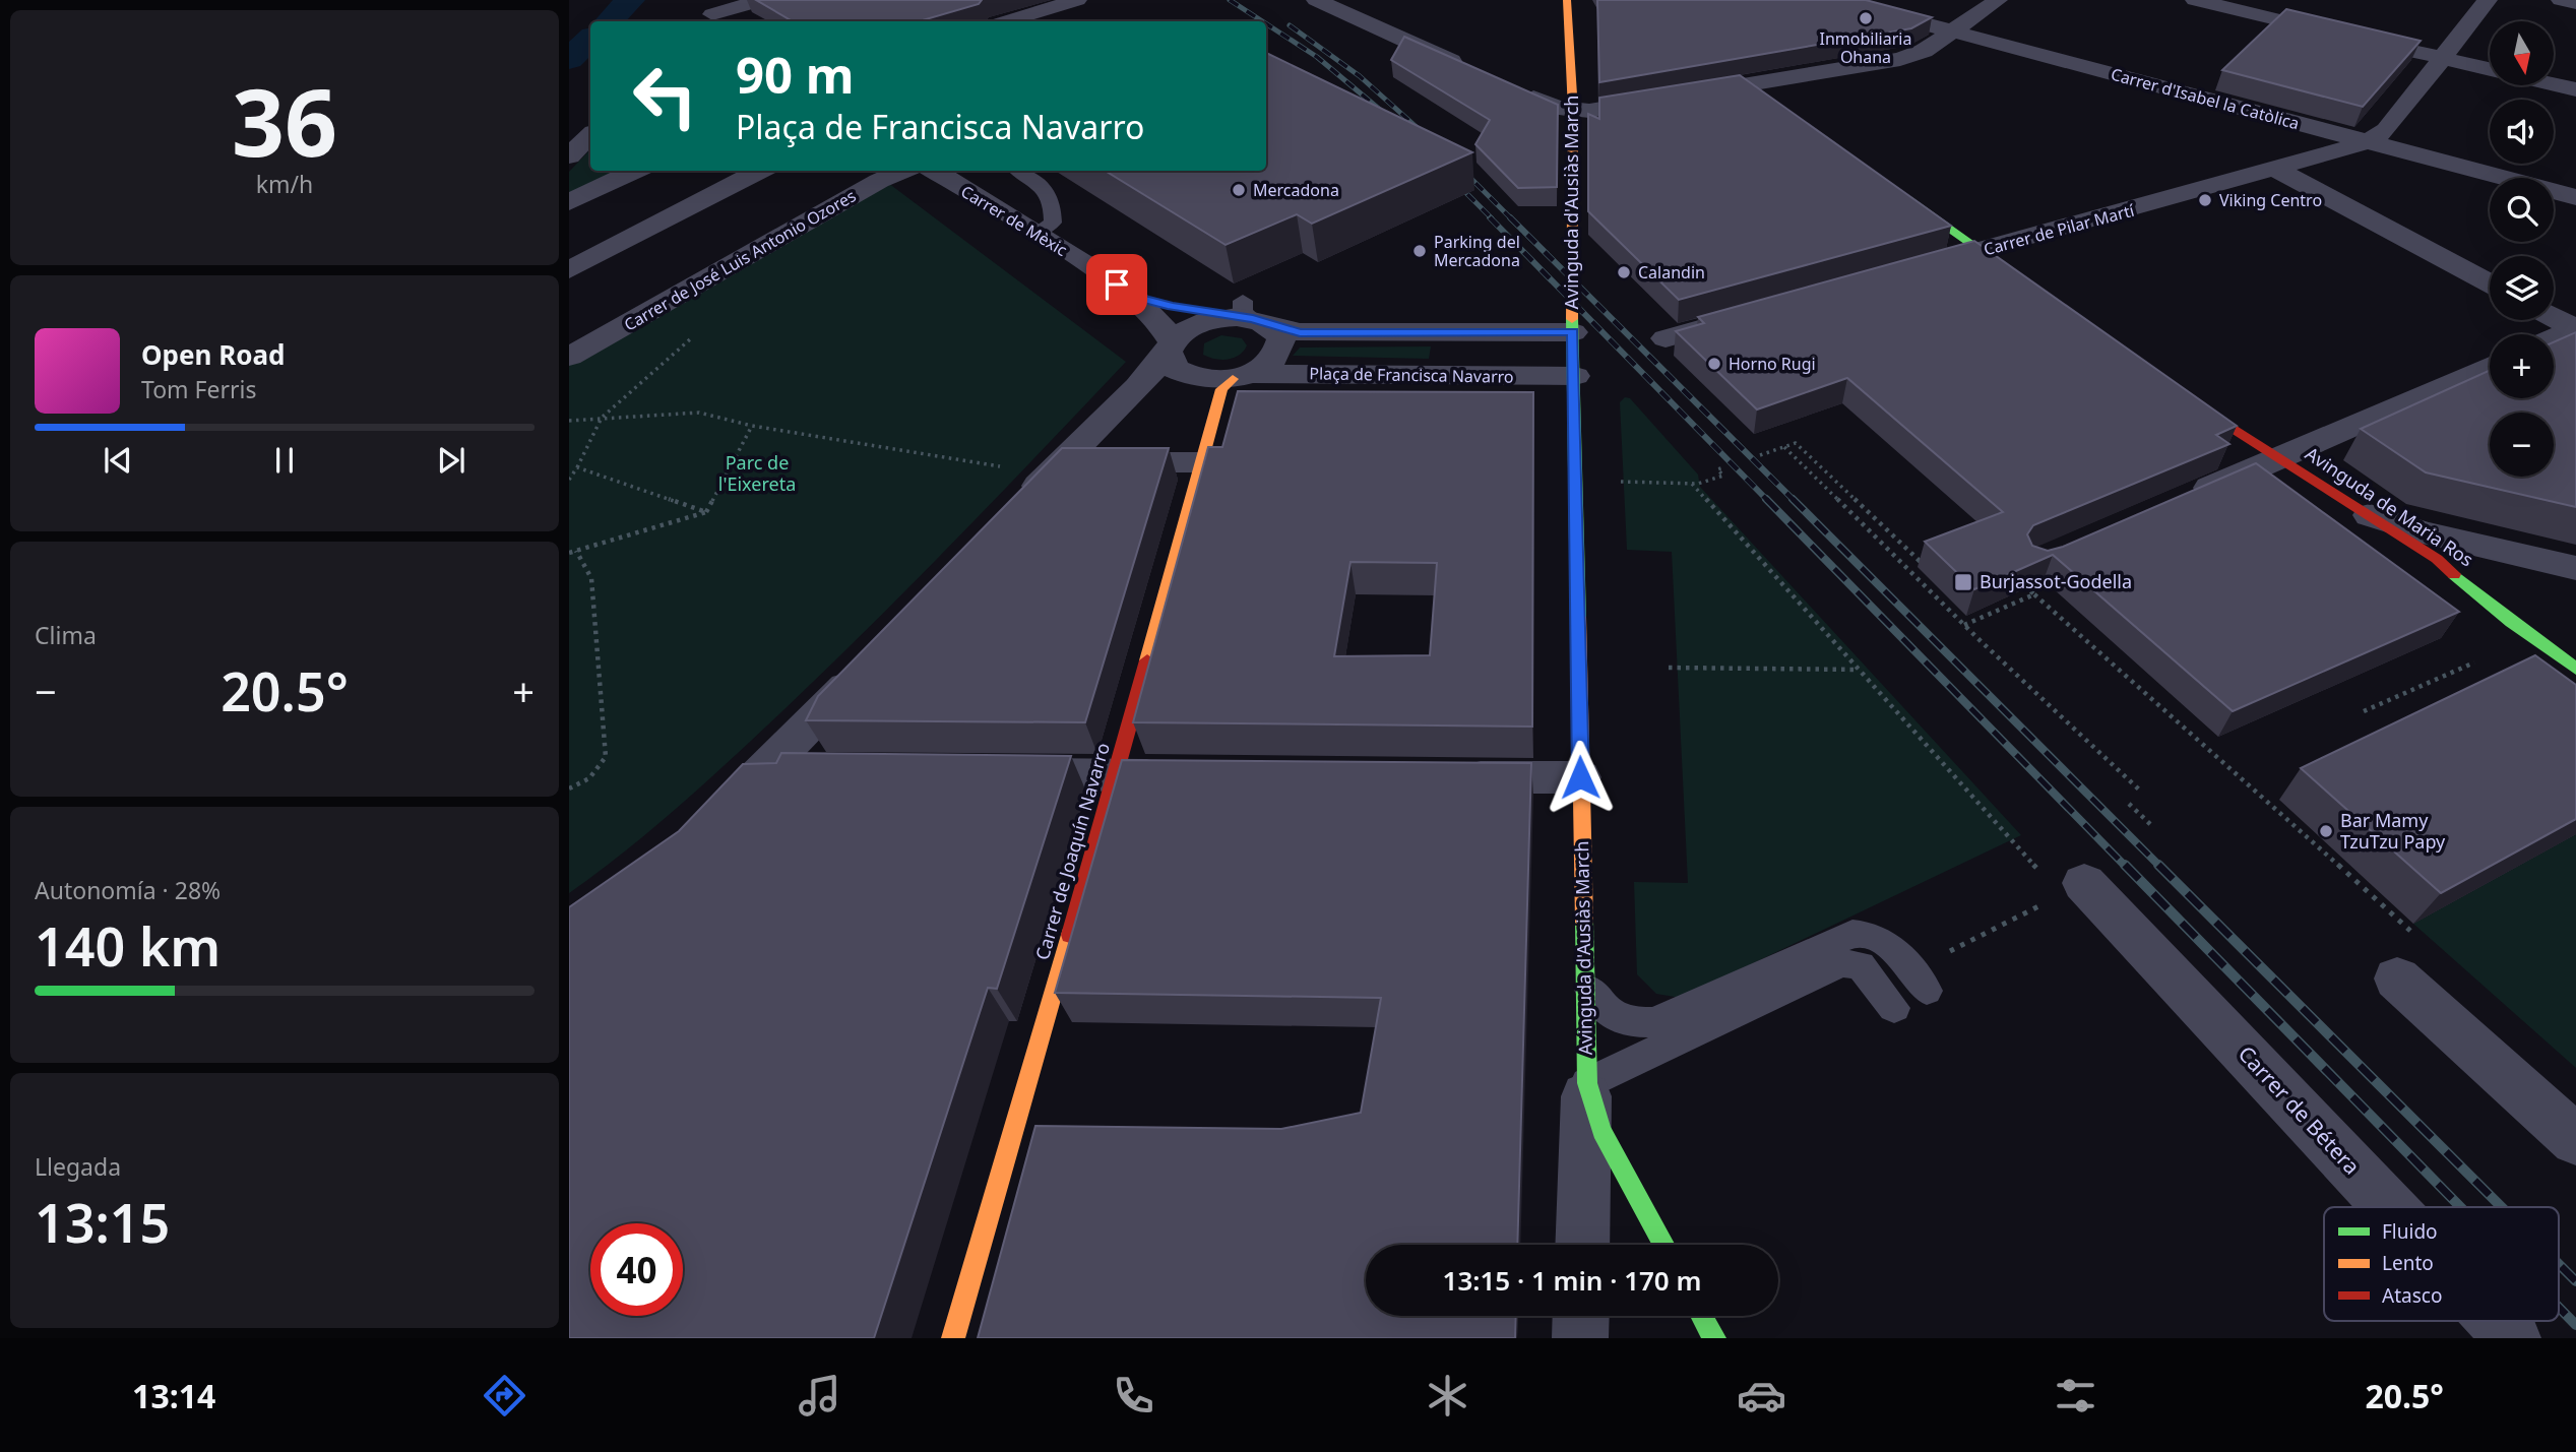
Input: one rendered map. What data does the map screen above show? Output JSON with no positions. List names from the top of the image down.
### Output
{
  "streets": {
    "street": [
      "Carrer d'Isabel la Catòlica",
      "Avinguda d'Ausiàs March",
      "Carrer de Mèxic",
      "Carrer de Pilar Martí",
      "Carrer de José Luis Antonio Ozores",
      "Plaça de Francisca Navarro",
      "Avinguda de Maria Ros",
      "Carrer de Joaquín Navarro",
      "Carrer de Bétera"
    ]
  },
  "crossings": [
    ["Carrer d'Isabel la Catòlica", "Carrer de Pilar Martí"],
    ["Avinguda d'Ausiàs March", "Plaça de Francisca Navarro"],
    ["Carrer de Mèxic", "Plaça de Francisca Navarro"],
    ["Plaça de Francisca Navarro", "Carrer de Joaquín Navarro"]
  ],
  "parks": ["Parc de l'Eixereta"],
  "places": {
    "other": [
      "Inmobiliaria Ohana",
      "Mercadona",
      "Viking Centro",
      "Parking del Mercadona",
      "Calandin",
      "Horno Rugi",
      "Bar Mamy TzuTzu Papy"
    ],
    "transit": ["Burjassot-Godella"]
  },
  "legend": ["Fluido", "Lento", "Atasco"],
  "north": "bottom",
  "page": {
    "tile": [
      ["36", "km/h"],
      "Clima",
      ["Autonomía · 28%", "140 km"],
      ["Llegada", "13:15"]
    ],
    "map_buttons": ["+", "−"],
    "turn": ["90 m", "Plaça de Francisca Navarro"],
    "song": ["Open Road", "Tom Ferris"],
    "heat": ["−", "20.5°", "+"],
    "limit": "40",
    "trip": "13:15 · 1 min · 170 m",
    "tabs": ["13:14", "20.5°"]
  }
}
